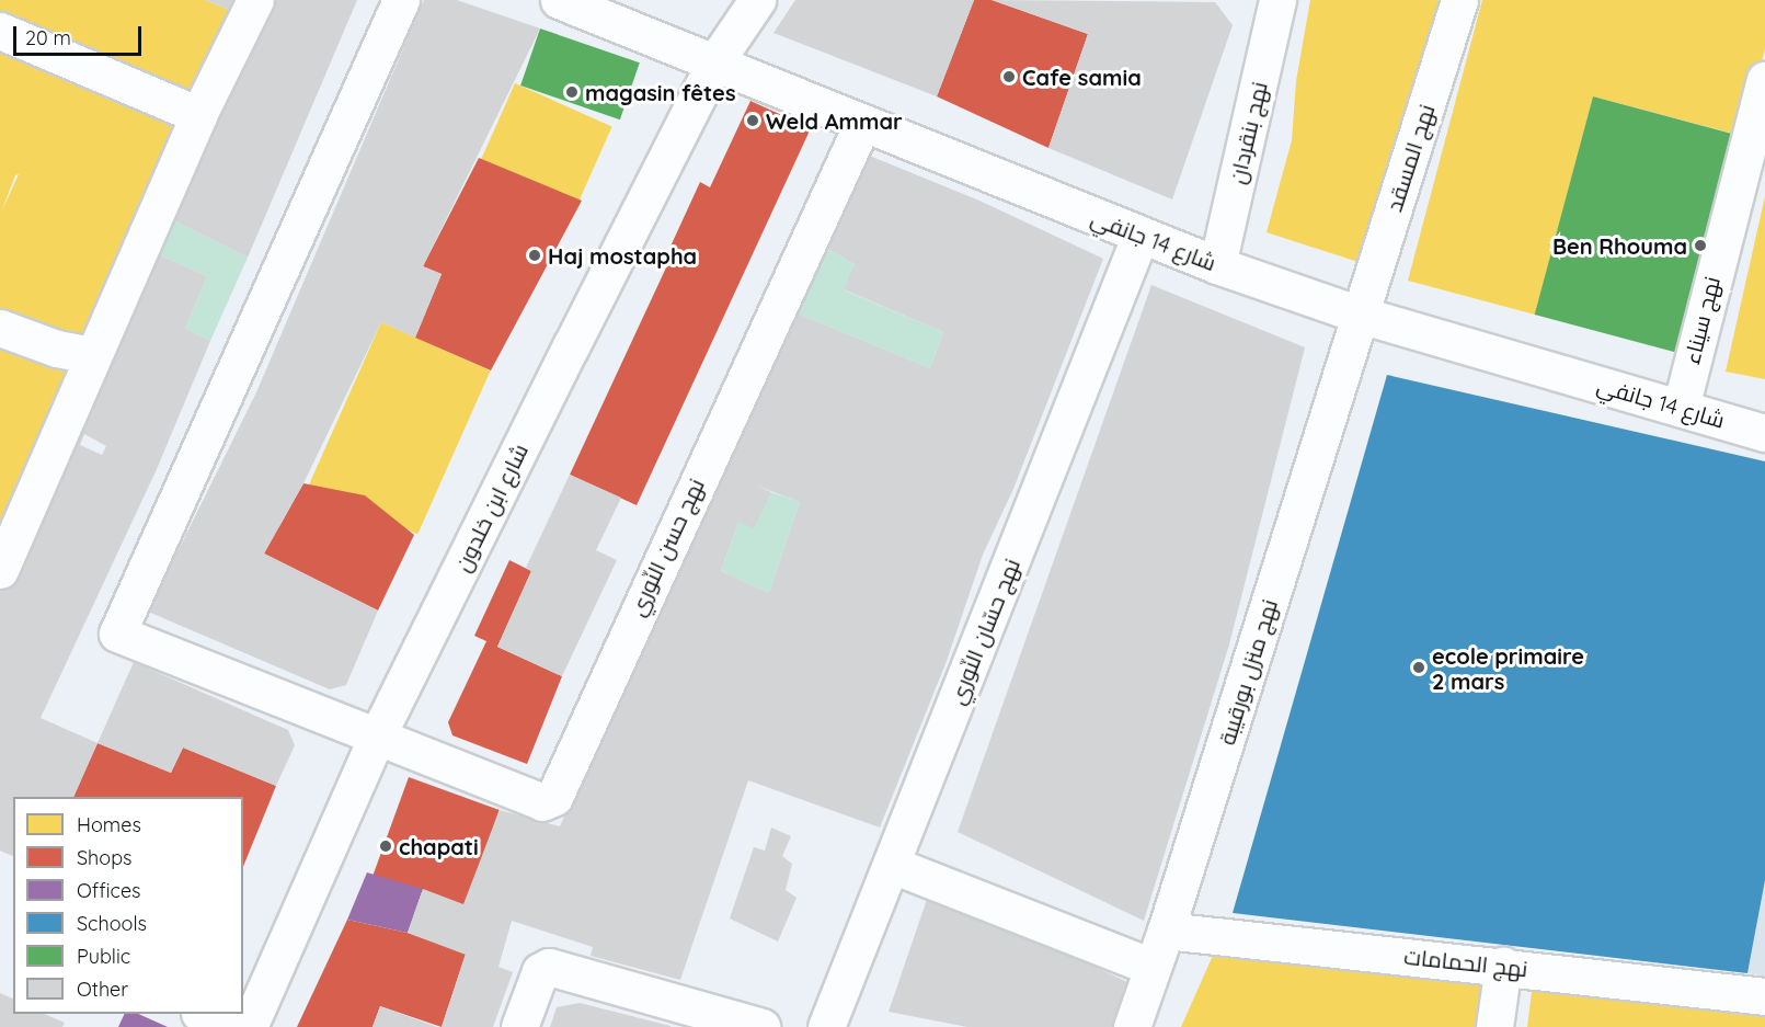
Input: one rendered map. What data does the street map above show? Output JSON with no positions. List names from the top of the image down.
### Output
{
  "streets": {
    "street": [
      "نهج بنقردان",
      "نهج المسقد",
      "شارع 14 جانفي",
      "نهج سيناء",
      "شارع ابن خلدون",
      "نهج حسن النّوري",
      "نهج حسّان النّوري",
      "نهج منزل بورقيبة",
      "نهج الحمامات"
    ]
  },
  "crossings": [
    ["نهج بنقردان", "شارع 14 جانفي"],
    ["نهج المسقد", "شارع 14 جانفي"],
    ["نهج المسقد", "نهج منزل بورقيبة"],
    ["شارع 14 جانفي", "نهج سيناء"],
    ["شارع 14 جانفي", "شارع ابن خلدون"],
    ["شارع 14 جانفي", "نهج حسن النّوري"],
    ["شارع 14 جانفي", "نهج حسّان النّوري"],
    ["شارع 14 جانفي", "نهج منزل بورقيبة"],
    ["شارع ابن خلدون", "نهج حسن النّوري"],
    ["نهج منزل بورقيبة", "نهج الحمامات"]
  ],
  "places": [
    "Cafe samia",
    "magasin fêtes",
    "Weld Ammar",
    "Ben Rhouma",
    "Haj mostapha",
    "ecole primaire 2 mars",
    "chapati"
  ],
  "legend": [
    "Homes",
    "Shops",
    "Offices",
    "Schools",
    "Public",
    "Other"
  ],
  "scale_bar": "20 m"
}
